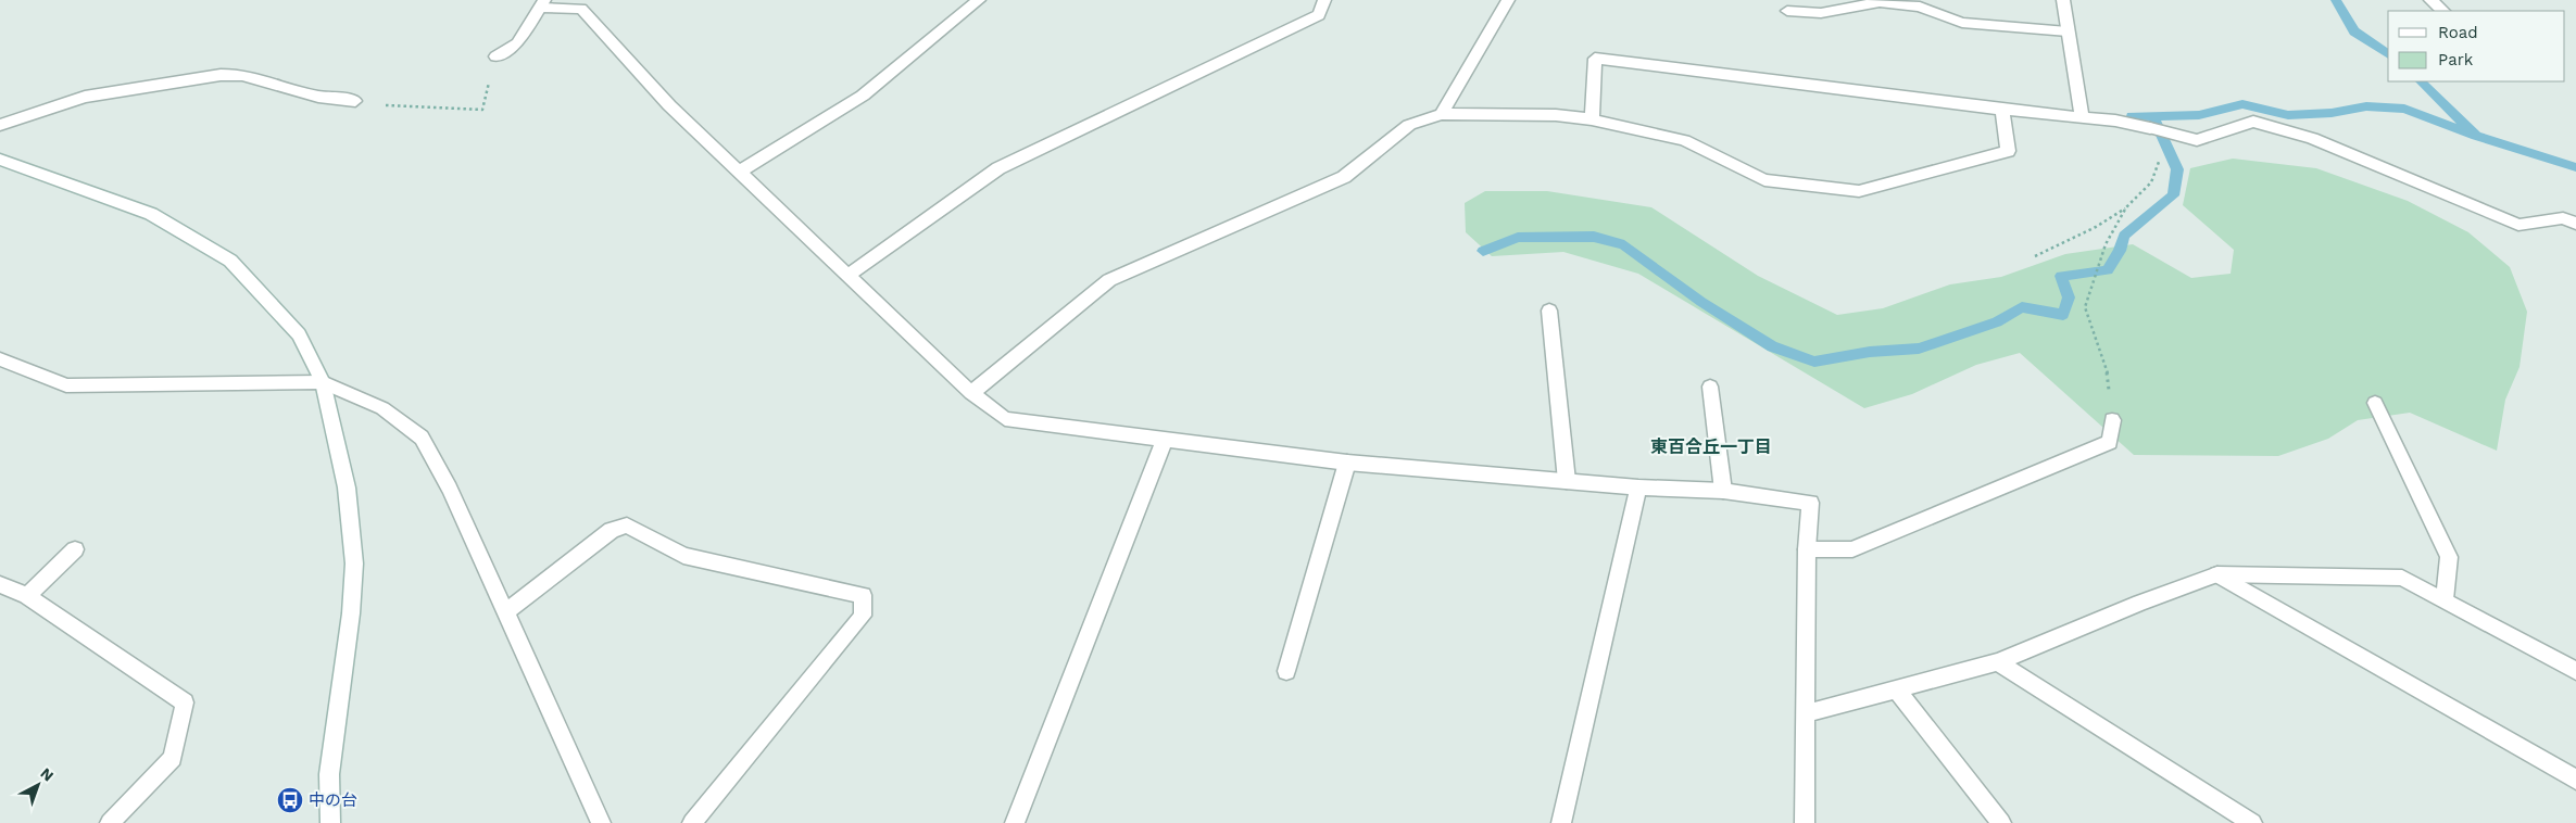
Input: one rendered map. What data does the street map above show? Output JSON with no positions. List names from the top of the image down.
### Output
{
  "districts": ["東百合丘一丁目"],
  "places": {
    "bus stop": ["中の台"]
  },
  "legend": ["Road", "Park"],
  "north": "top right"
}
